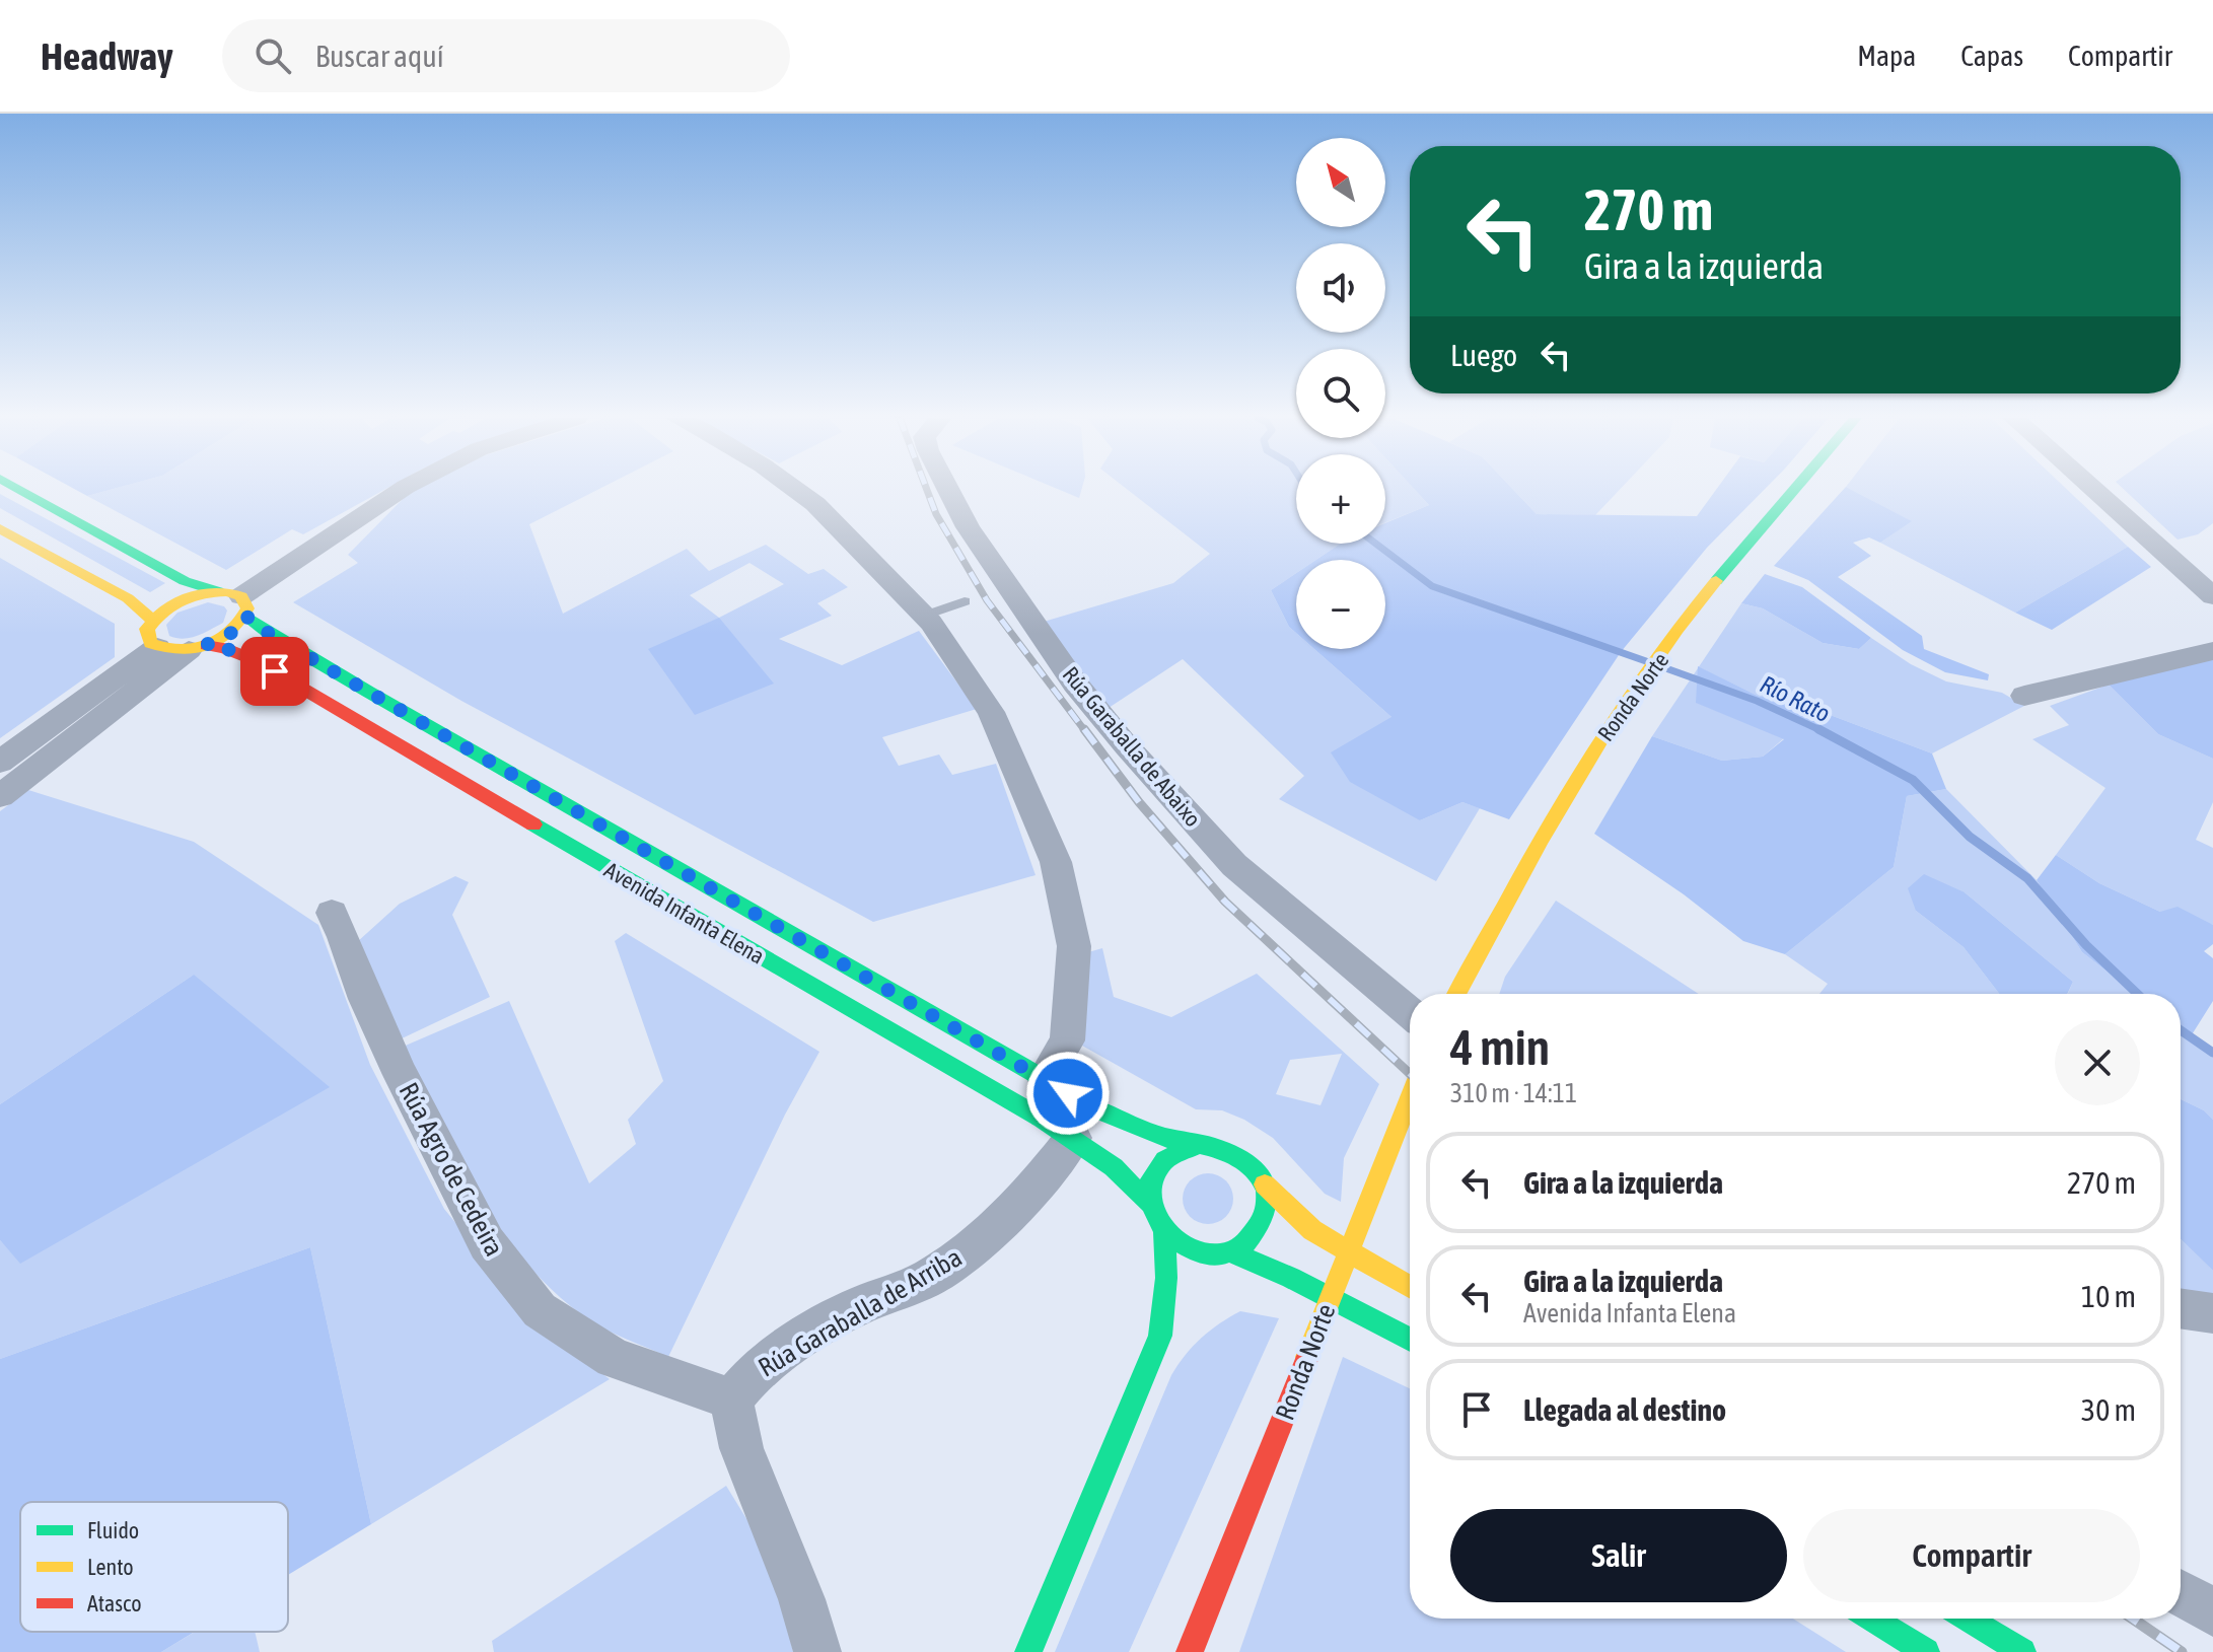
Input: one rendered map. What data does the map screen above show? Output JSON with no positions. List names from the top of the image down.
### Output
{
  "streets": {
    "main road": ["Ronda Norte", "Avenida Infanta Elena"],
    "street": ["Rúa Garaballa de Abaixo", "Rúa Agro de Cedeira", "Rúa Garaballa de Arriba"]
  },
  "crossings": [
    ["Avenida Infanta Elena", "Rúa Garaballa de Arriba"],
    ["Rúa Agro de Cedeira", "Rúa Garaballa de Arriba"]
  ],
  "water": ["Río Rato"],
  "legend": ["Fluido", "Lento", "Atasco"],
  "north": "top left",
  "page": {
    "header": "Headway",
    "search": "Buscar aquí",
    "nav": ["Mapa", "Capas", "Compartir"],
    "map_buttons": ["+", "−"],
    "turn": ["270 m", "Gira a la izquierda"],
    "then": "Luego",
    "heading": ["4 min", "310 m · 14:11"],
    "list": [
      {
        "name": "Gira a la izquierda",
        "value": "270 m"
      },
      {
        "name": "Gira a la izquierda",
        "note": "Avenida Infanta Elena",
        "value": "10 m"
      },
      {
        "name": "Llegada al destino",
        "value": "30 m"
      }
    ],
    "buttons": ["Salir", "Compartir"]
  }
}
